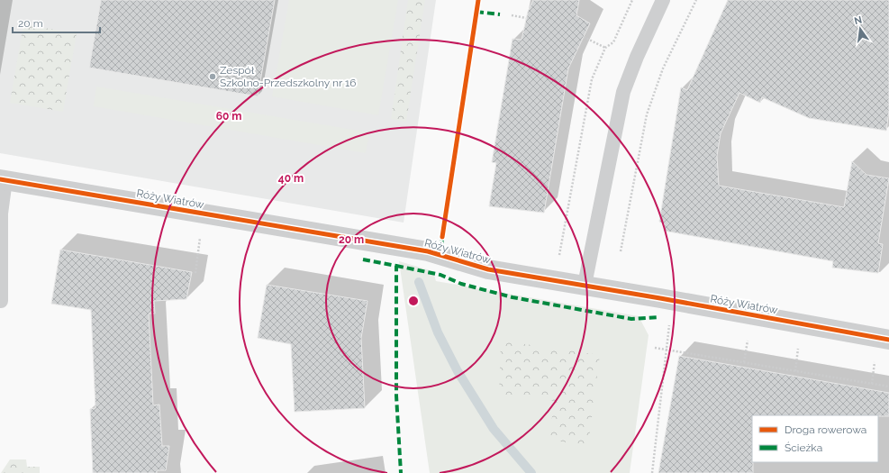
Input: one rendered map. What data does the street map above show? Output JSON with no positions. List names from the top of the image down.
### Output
{
  "streets": {
    "street": ["Róży Wiatrów"]
  },
  "places": ["Zespół Szkolno-Przedszkolny nr 16"],
  "legend": ["Droga rowerowa", "Ścieżka"],
  "scale_bar": "20 m",
  "north": "top",
  "rings": ["60 m", "40 m", "20 m"]
}
